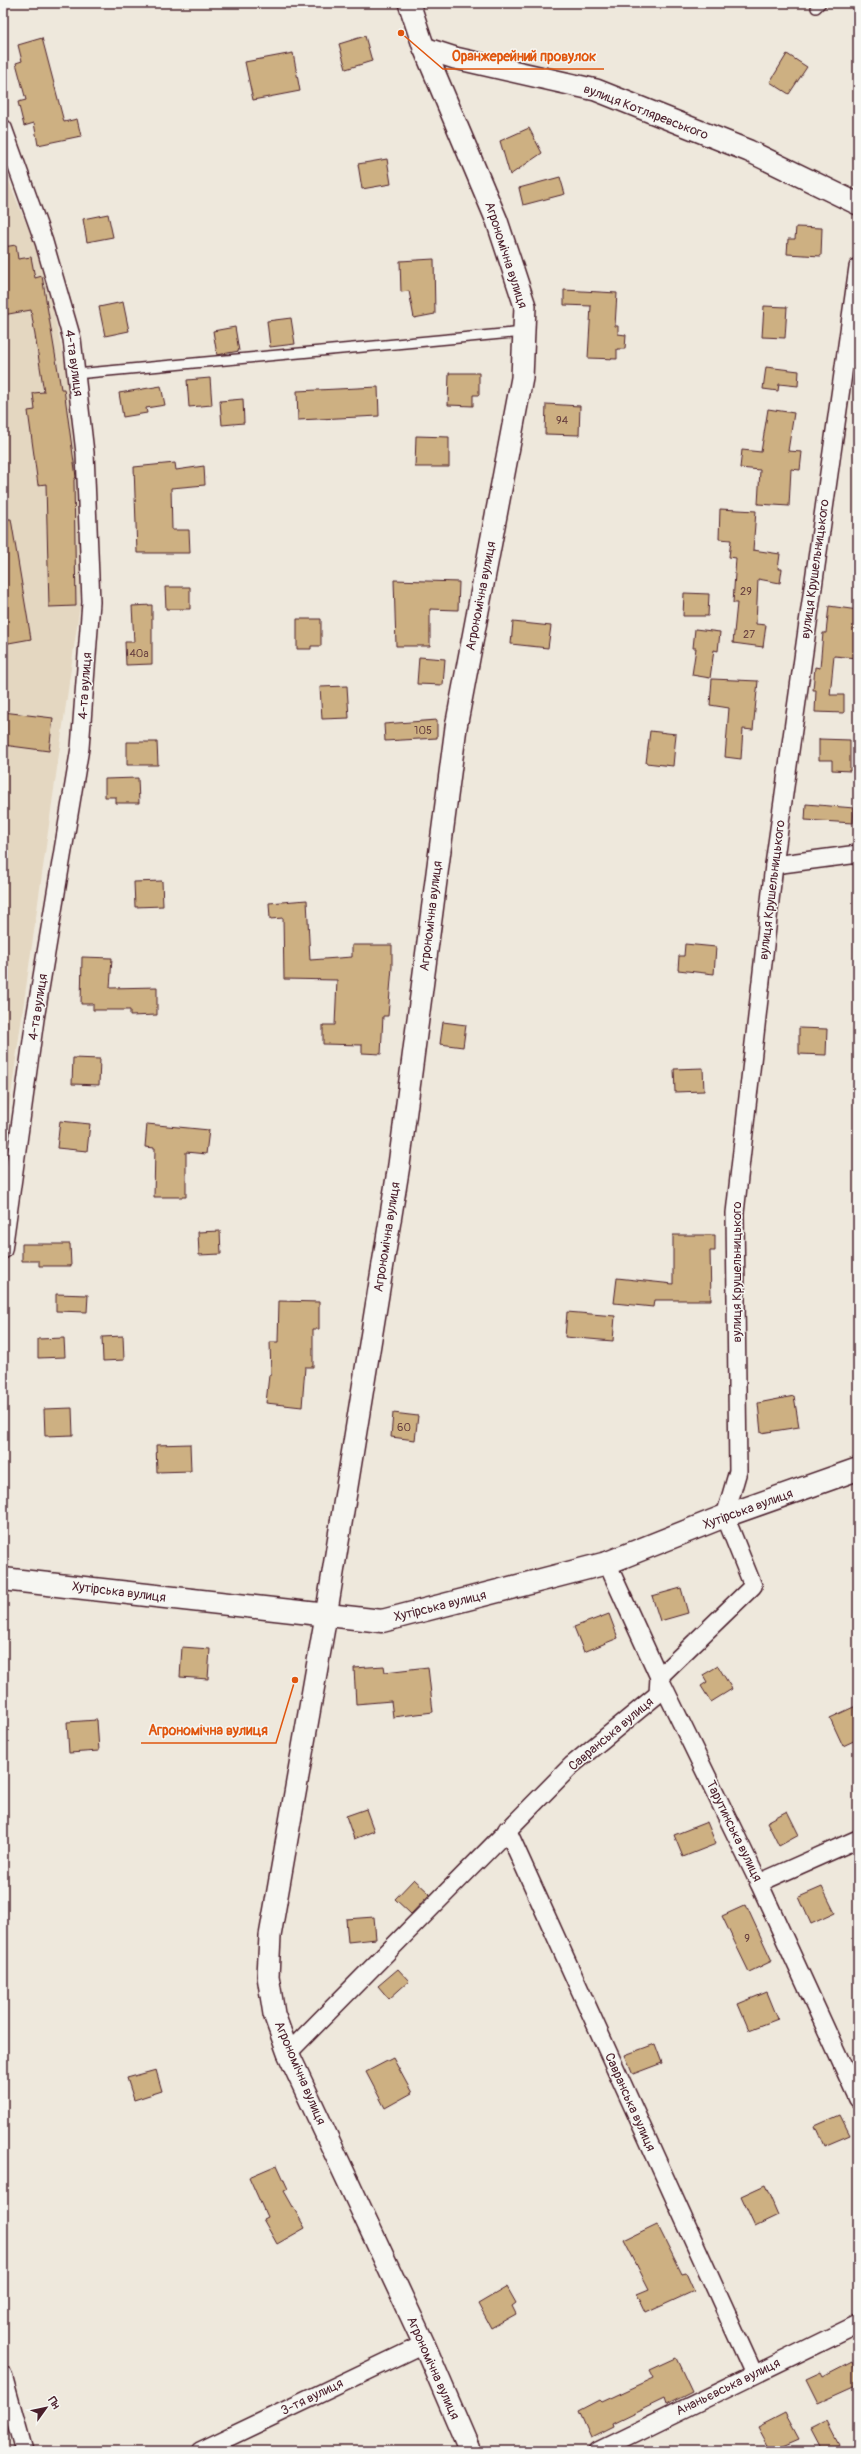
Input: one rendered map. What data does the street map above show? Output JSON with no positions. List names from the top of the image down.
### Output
{
  "streets": {
    "main road": ["Хутірська вулиця"],
    "street": [
      "вулиця Котляревського",
      "Агрономічна вулиця",
      "4-та вулиця",
      "вулиця Крушельницького",
      "Савранська вулиця",
      "Тарутинська вулиця",
      "Ананьєвська вулиця",
      "3-тя вулиця"
    ]
  },
  "crossings": [
    ["вулиця Котляревського", "Агрономічна вулиця"],
    ["Агрономічна вулиця", "Хутірська вулиця"],
    ["Агрономічна вулиця", "Савранська вулиця"],
    ["Агрономічна вулиця", "3-тя вулиця"],
    ["вулиця Крушельницького", "Хутірська вулиця"],
    ["Хутірська вулиця", "Тарутинська вулиця"],
    ["Савранська вулиця", "Тарутинська вулиця"],
    ["Савранська вулиця", "Ананьєвська вулиця"]
  ],
  "places": ["Оранжерейний провулок", "Агрономічна вулиця"],
  "house_numbers": [
    "94",
    "29",
    "27",
    "40а",
    "105",
    "60",
    "9"
  ],
  "north": "top right"
}
